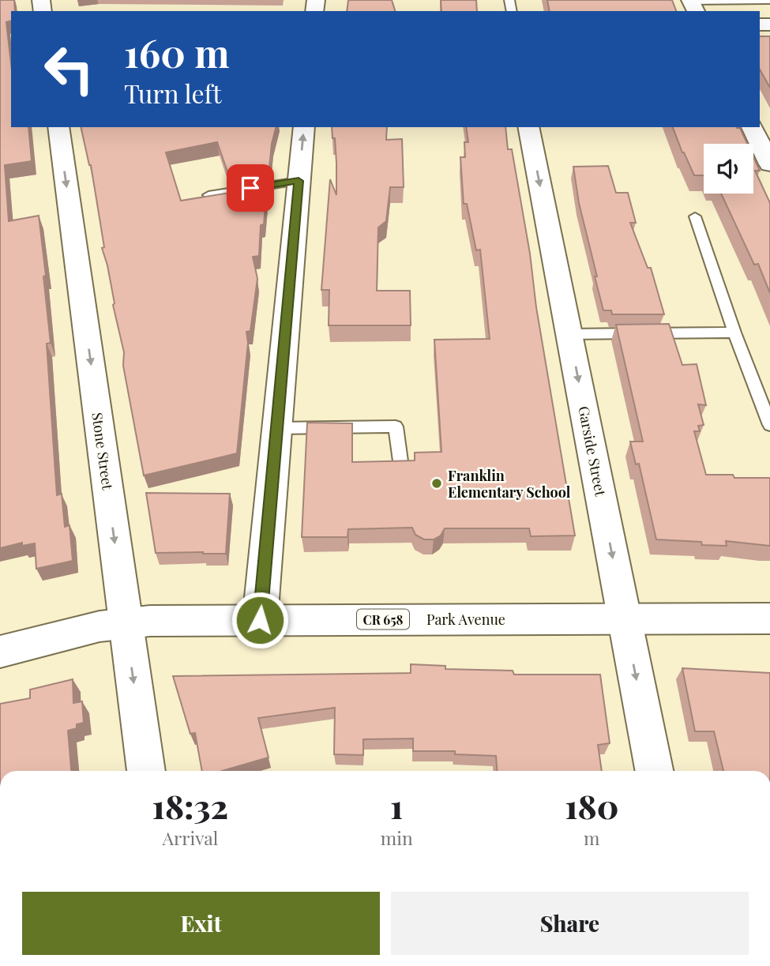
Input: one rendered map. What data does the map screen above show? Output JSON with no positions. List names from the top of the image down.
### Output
{
  "streets": {
    "street": [
      "Stone Street",
      "Garside Street",
      "CR 658",
      "Park Avenue"
    ]
  },
  "crossings": [
    ["Stone Street", "Park Avenue"],
    ["Garside Street", "Park Avenue"]
  ],
  "one_way": ["Garside Street"],
  "places": ["Franklin Elementary School"],
  "page": {
    "turn": ["160 m", "Turn left"],
    "eta": [
      "18:32",
      "Arrival",
      "1",
      "min",
      "180",
      "m"
    ],
    "buttons": ["Exit", "Share"]
  }
}
